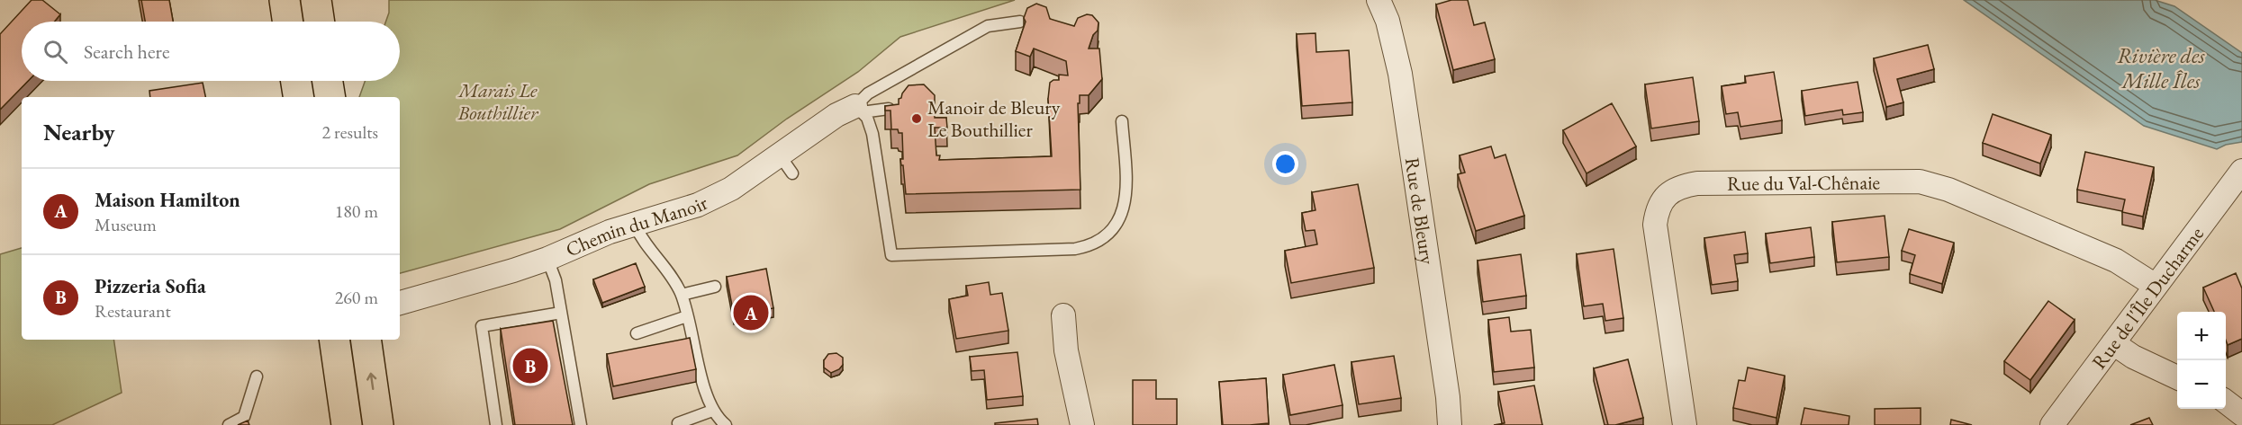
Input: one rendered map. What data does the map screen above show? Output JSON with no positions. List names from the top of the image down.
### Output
{
  "streets": {
    "street": [
      "Rue du Val-Chênaie",
      "Rue de Bleury",
      "Chemin du Manoir",
      "Rue de l'Île Ducharme"
    ]
  },
  "crossings": [
    ["Rue du Val-Chênaie", "Rue de l'Île Ducharme"]
  ],
  "water": ["Rivière des Mille Îles"],
  "parks": ["Marais Le Bouthillier"],
  "places": ["Manoir de Bleury Le Bouthillier"],
  "page": {
    "search": "Search here",
    "heading": ["Nearby", "2 results"],
    "list": [
      {
        "mark": "A",
        "name": "Maison Hamilton",
        "note": "Museum",
        "value": "180 m"
      },
      {
        "mark": "B",
        "name": "Pizzeria Sofia",
        "note": "Restaurant",
        "value": "260 m"
      }
    ],
    "pins": ["A", "B"],
    "map_buttons": ["+", "−"]
  }
}
